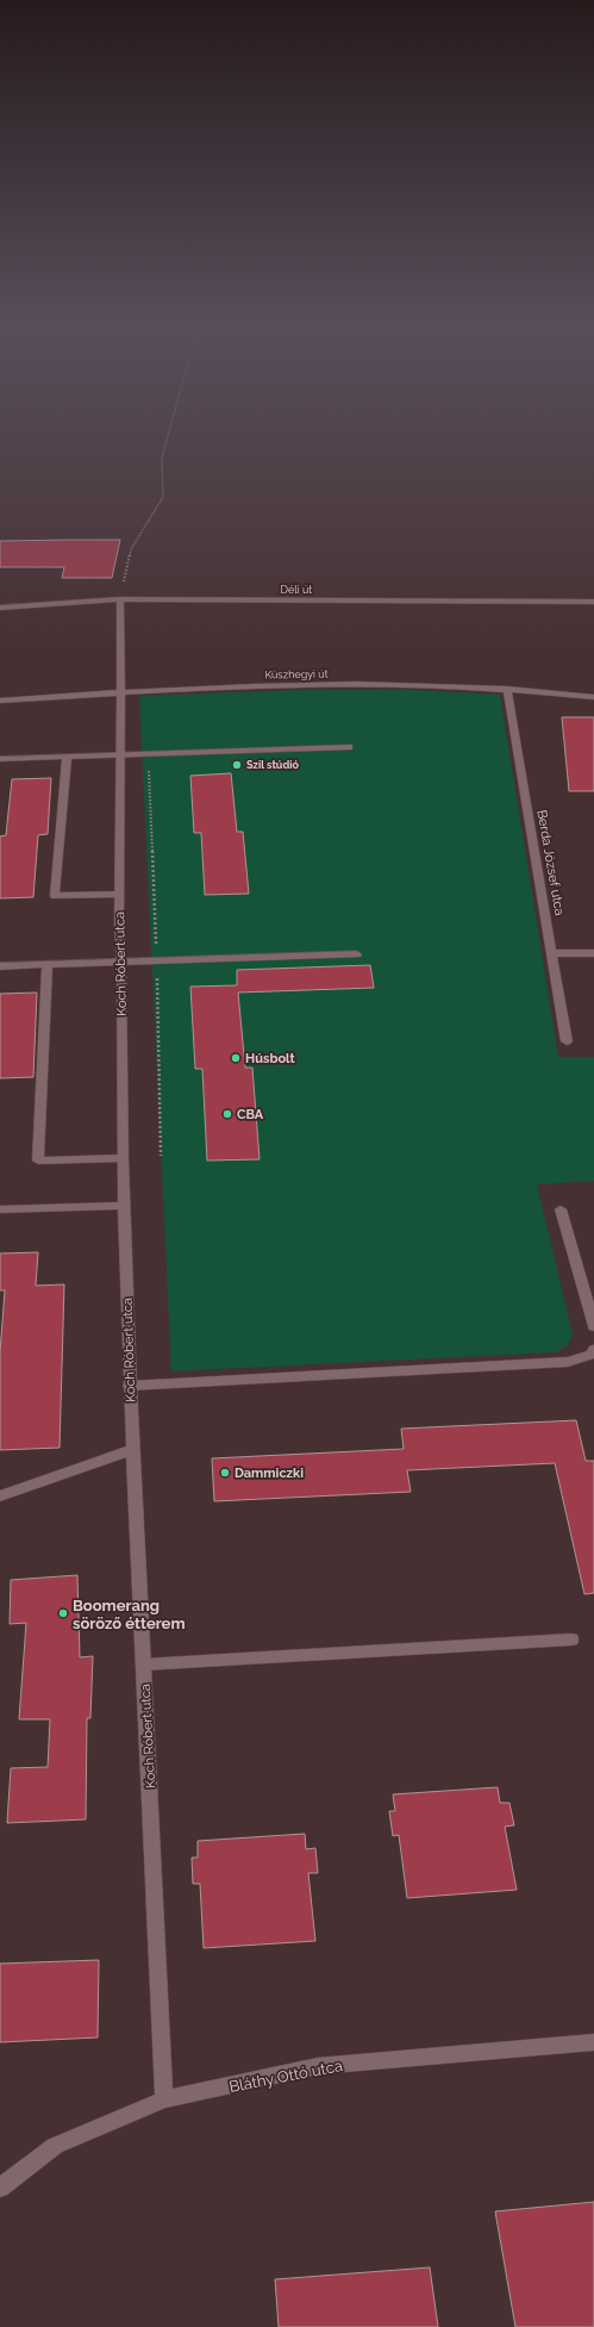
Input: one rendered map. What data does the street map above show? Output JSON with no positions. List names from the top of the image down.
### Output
{
  "streets": {
    "street": [
      "Déli út",
      "Küszhegyi út",
      "Berda József utca",
      "Koch Róbert utca",
      "Bláthy Ottó utca"
    ]
  },
  "crossings": [
    ["Déli út", "Koch Róbert utca"],
    ["Küszhegyi út", "Berda József utca"],
    ["Küszhegyi út", "Koch Róbert utca"],
    ["Koch Róbert utca", "Bláthy Ottó utca"]
  ],
  "places": [
    "Szil stúdió",
    "Húsbolt",
    "CBA",
    "Dammiczki",
    "Boomerang söröző étterem"
  ]
}
